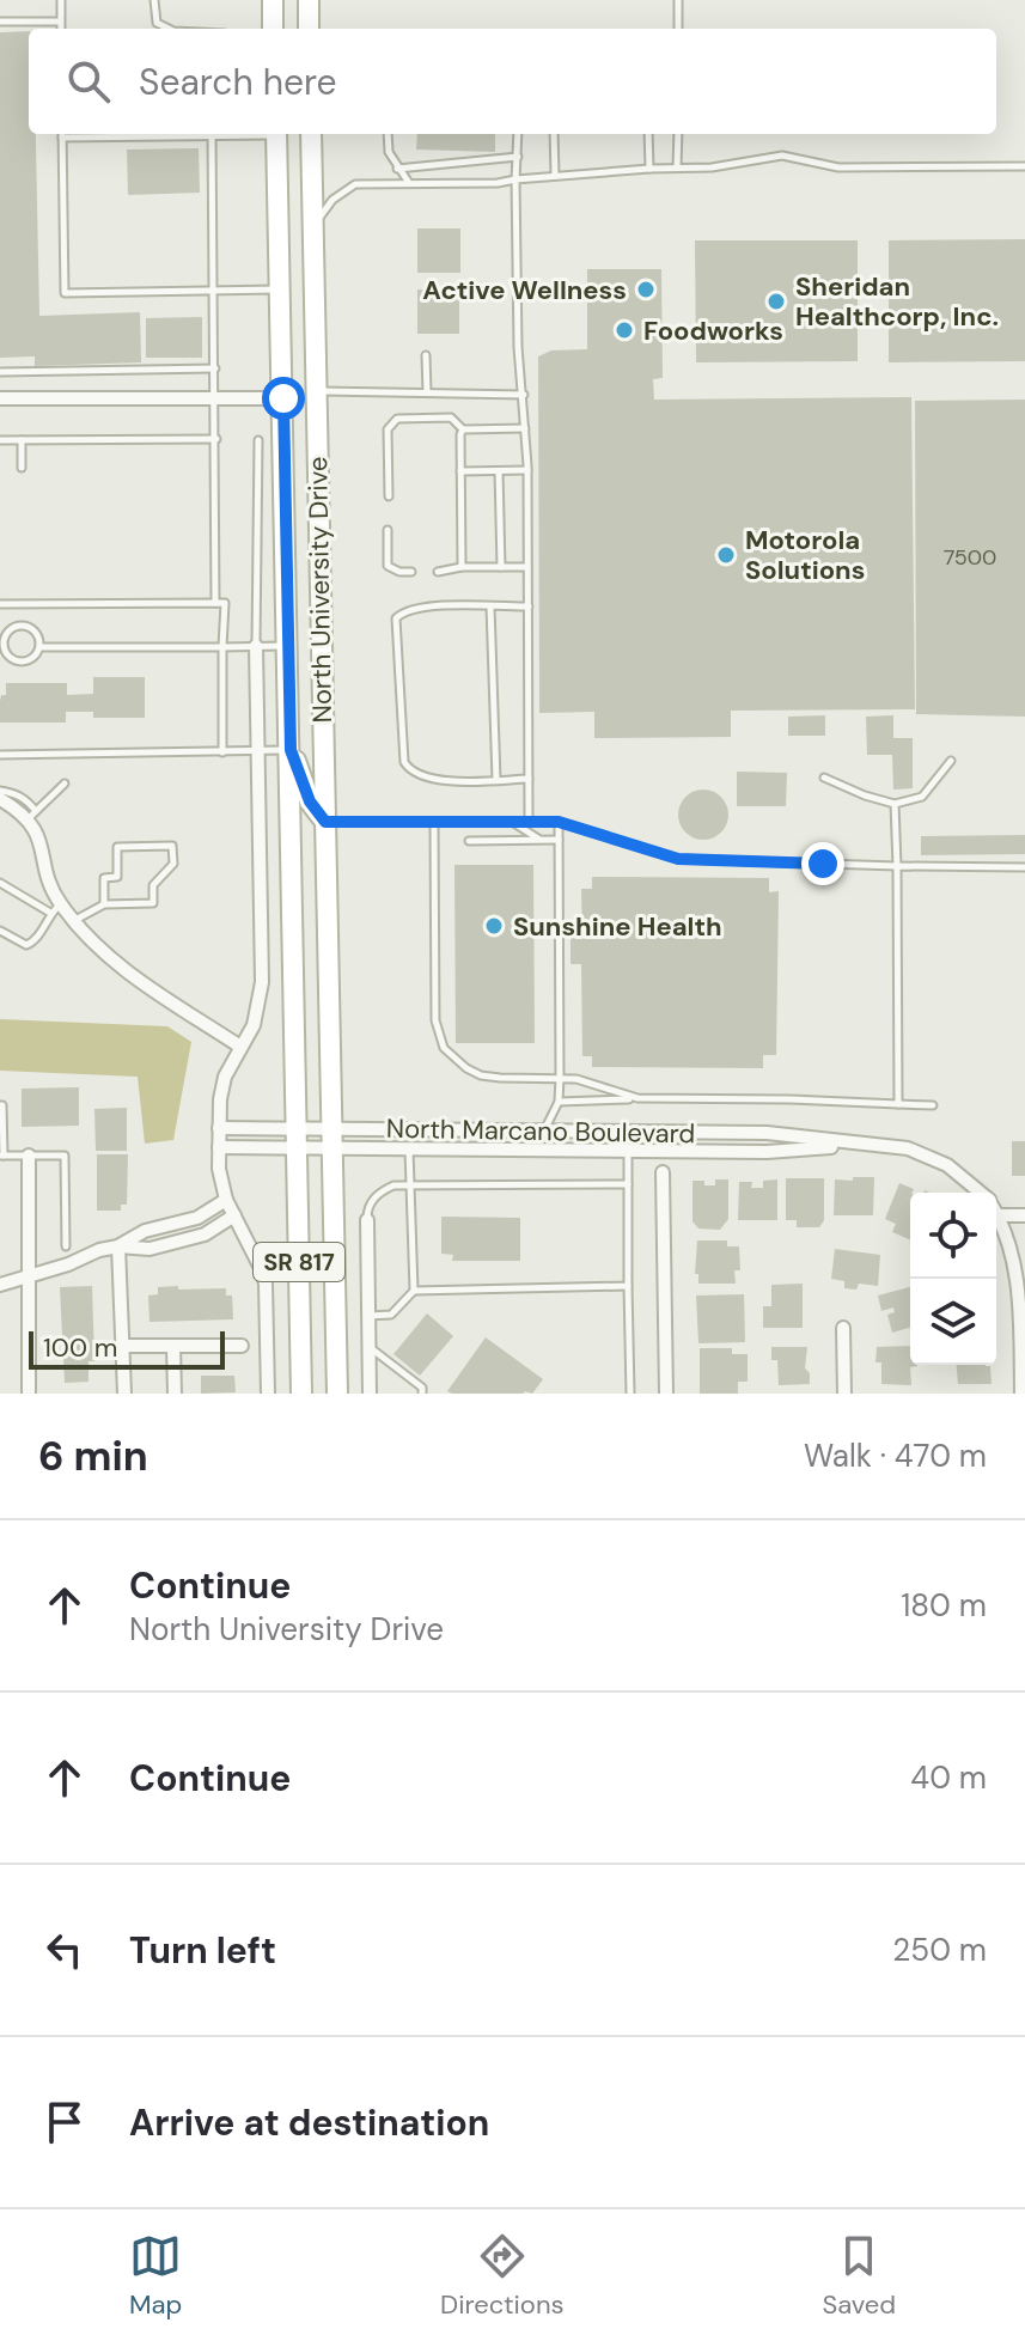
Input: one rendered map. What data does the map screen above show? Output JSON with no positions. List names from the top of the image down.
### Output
{
  "streets": {
    "main road": ["North University Drive", "SR 817"],
    "street": ["North Marcano Boulevard"]
  },
  "crossings": [
    ["North University Drive", "North Marcano Boulevard"]
  ],
  "places": [
    "Active Wellness",
    "Sheridan Healthcorp, Inc.",
    "Foodworks",
    "Motorola Solutions",
    "Sunshine Health"
  ],
  "house_numbers": ["7500"],
  "scale_bar": "100 m",
  "page": {
    "search": "Search here",
    "scale": "100 m",
    "heading": ["6 min", "Walk · 470 m"],
    "list": [
      ["Continue", "North University Drive", "180 m"],
      ["Continue", "40 m"],
      ["Turn left", "250 m"],
      "Arrive at destination"
    ],
    "nav": ["Map", "Directions", "Saved"]
  }
}
